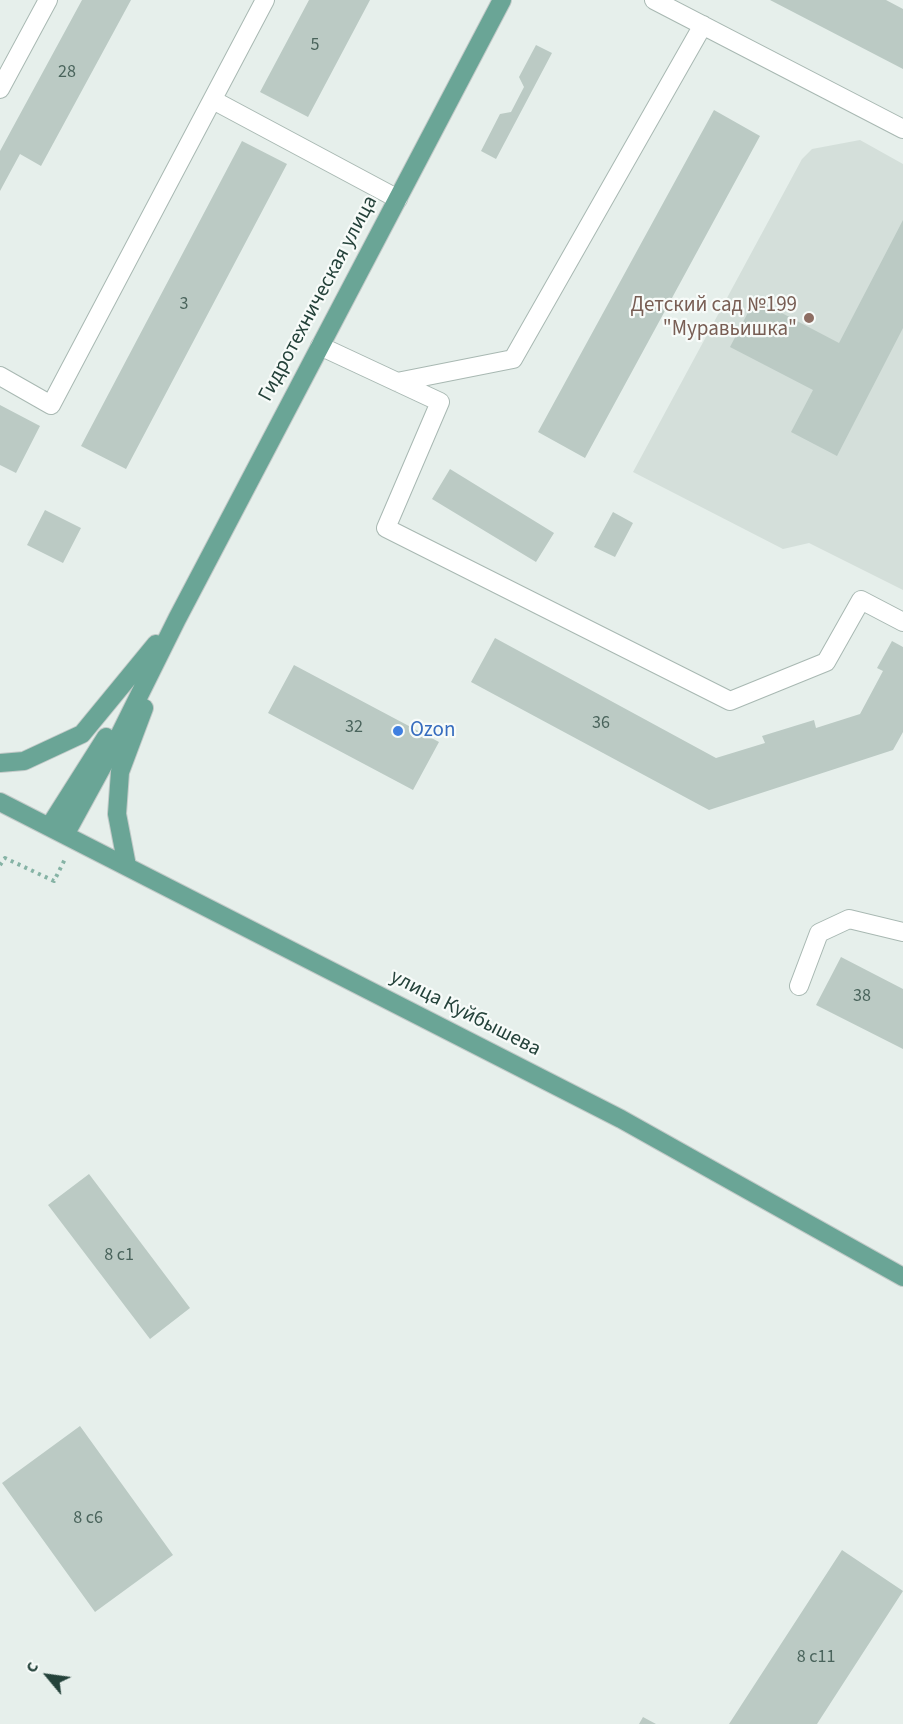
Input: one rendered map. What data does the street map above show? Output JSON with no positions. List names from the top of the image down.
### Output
{
  "streets": {
    "main road": ["Гидротехническая улица", "улица Куйбышева"]
  },
  "places": ["Детский сад №199 \"Муравьишка\"", "Ozon"],
  "house_numbers": [
    "5",
    "28",
    "3",
    "36",
    "32",
    "38",
    "8 с1",
    "8 с6",
    "8 с11"
  ],
  "north": "top left"
}
